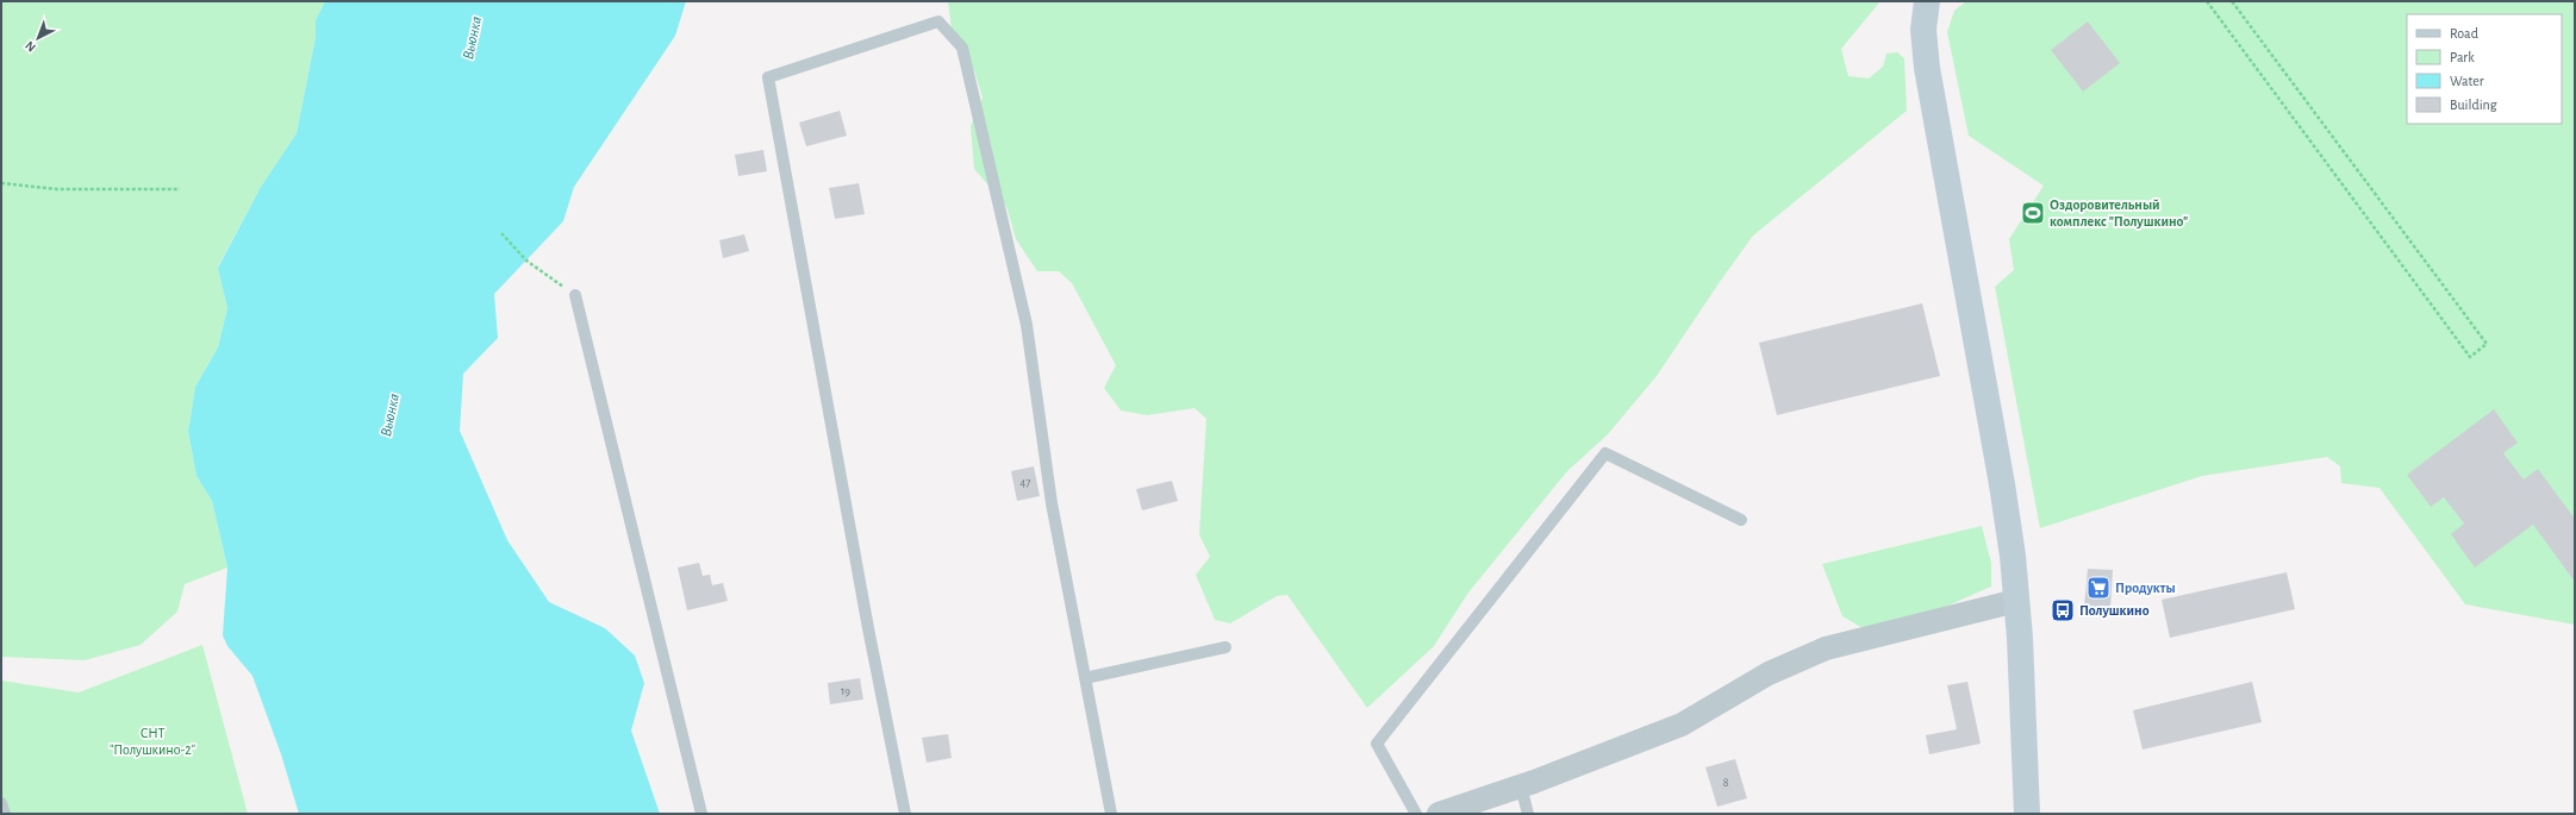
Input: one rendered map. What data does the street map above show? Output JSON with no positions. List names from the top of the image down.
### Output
{
  "water": ["Вьюнка"],
  "parks": ["СНТ \"Полушкино-2\""],
  "places": {
    "sports": ["Оздоровительный комплекс \"Полушкино\""],
    "supermarket": ["Продукты"],
    "bus stop": ["Полушкино"]
  },
  "house_numbers": ["47", "19", "8"],
  "legend": [
    "Road",
    "Park",
    "Water",
    "Building"
  ],
  "north": "bottom left"
}
